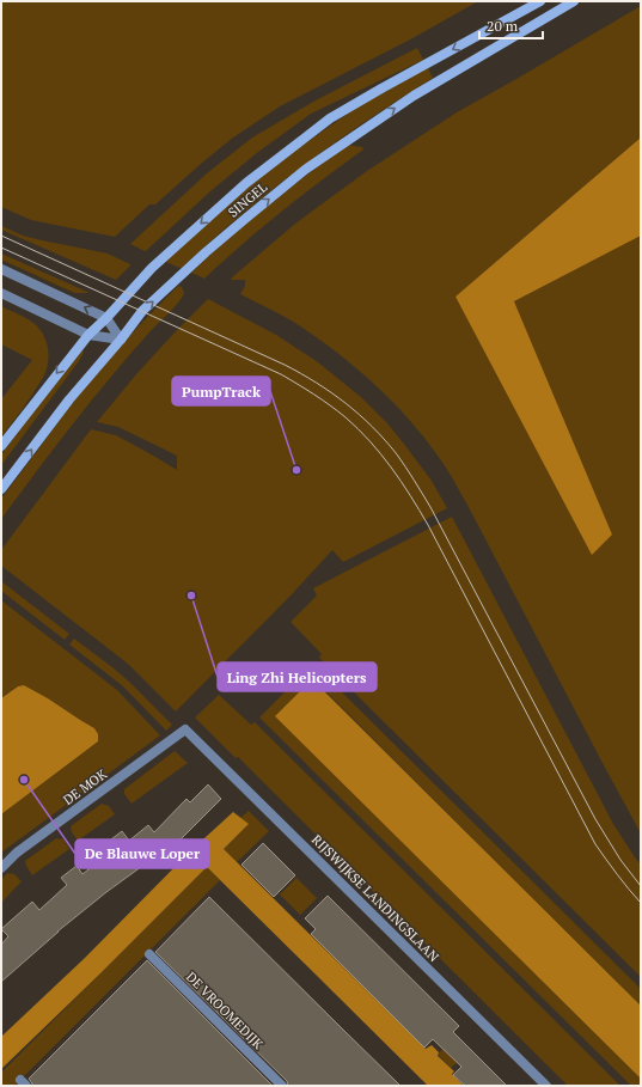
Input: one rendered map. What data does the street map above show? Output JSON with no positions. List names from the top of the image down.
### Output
{
  "streets": {
    "main road": ["SINGEL"],
    "street": ["DE MOK", "RIJSWIJKSE LANDINGSLAAN", "DE VROOMEDIJK"]
  },
  "crossings": [
    ["DE MOK", "RIJSWIJKSE LANDINGSLAAN"]
  ],
  "places": ["PumpTrack", "Ling Zhi Helicopters", "De Blauwe Loper"],
  "scale_bar": "20 m"
}
